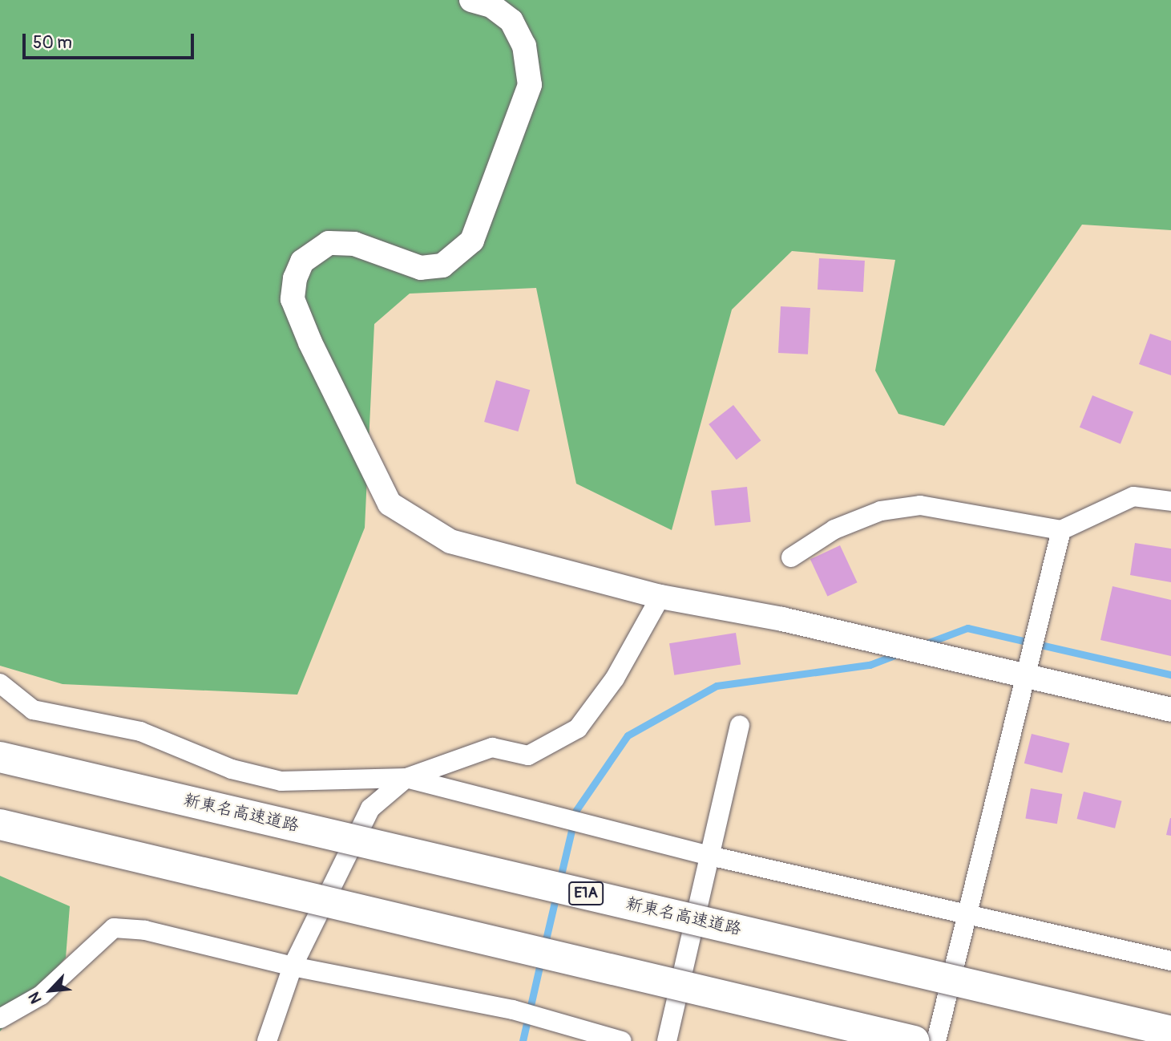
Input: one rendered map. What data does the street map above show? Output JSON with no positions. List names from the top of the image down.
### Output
{
  "streets": {
    "highway": ["新東名高速道路", "E1A"]
  },
  "scale_bar": "50 m",
  "north": "bottom left"
}
